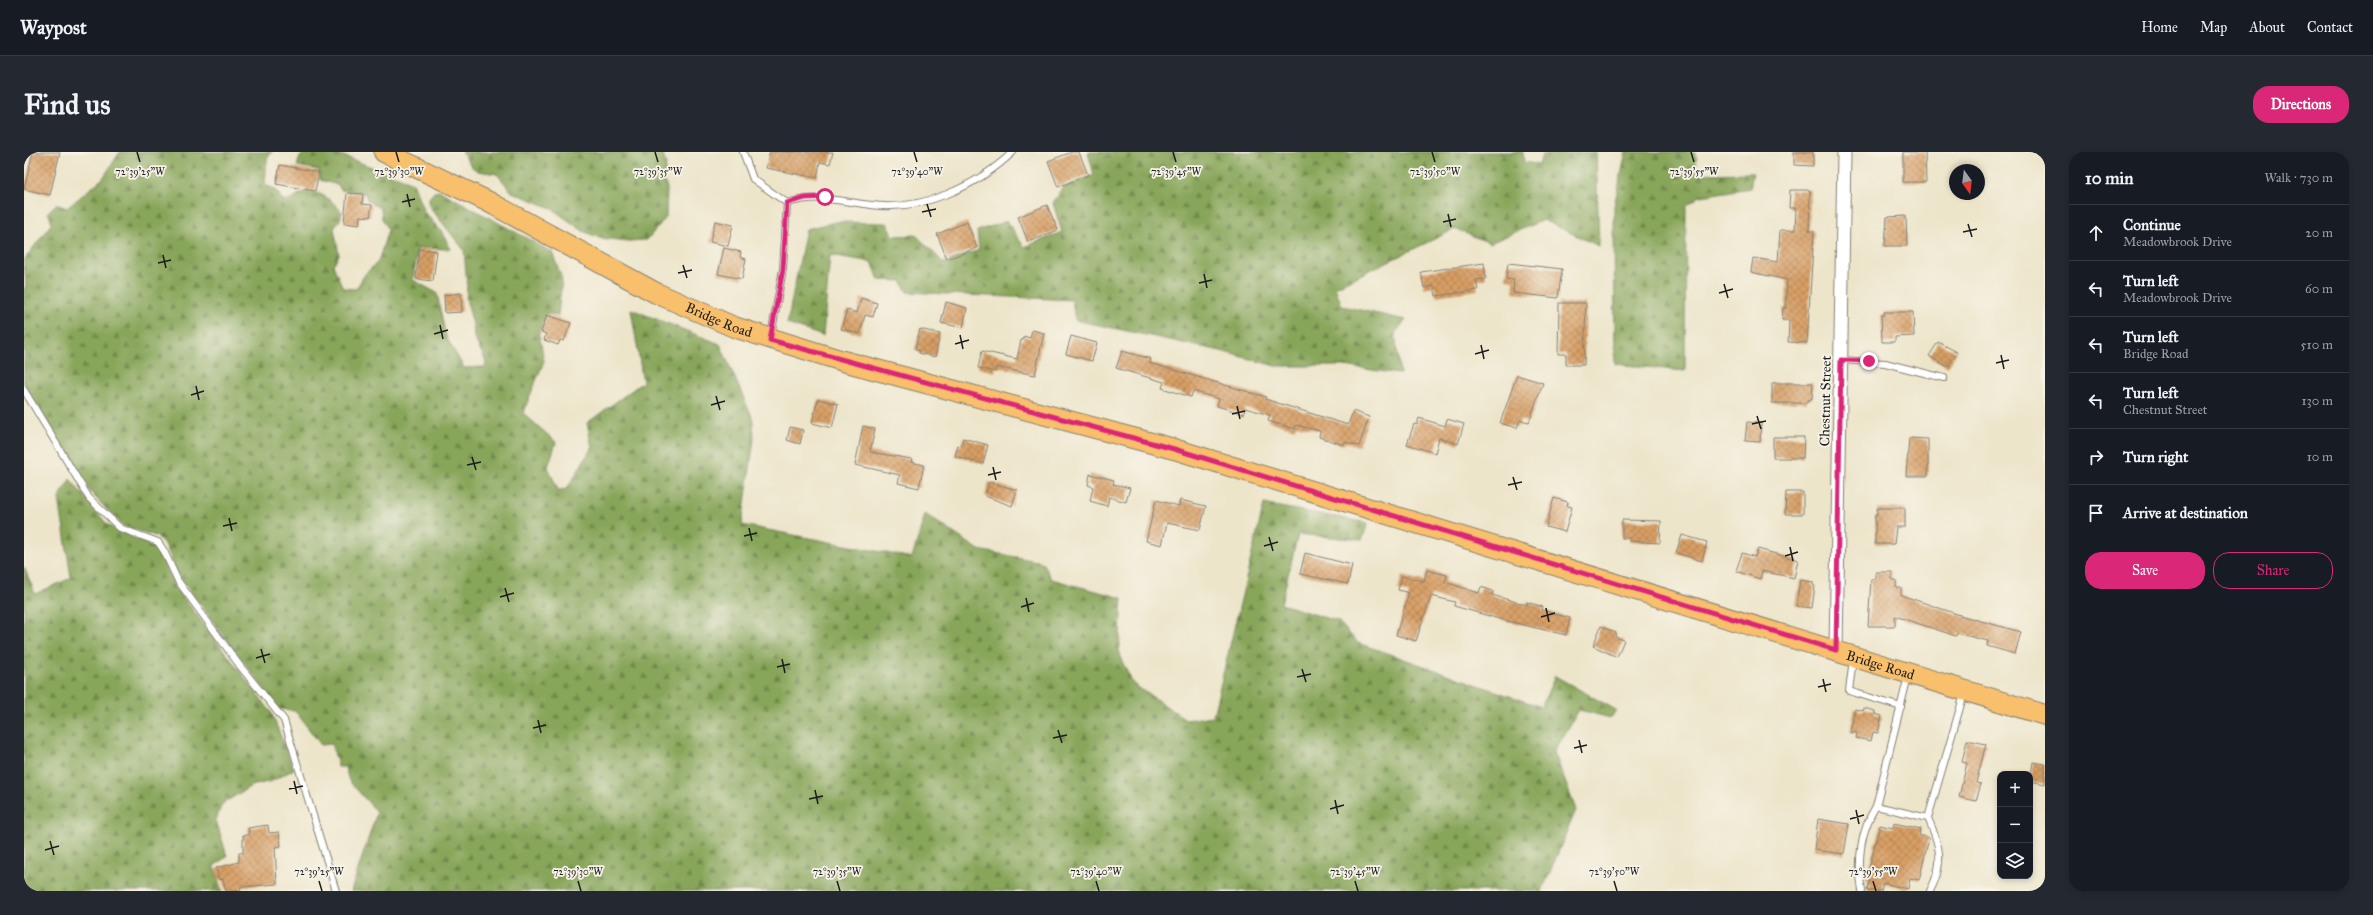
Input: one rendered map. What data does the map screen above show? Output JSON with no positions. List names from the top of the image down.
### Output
{
  "streets": {
    "main road": ["Bridge Road"],
    "street": ["Chestnut Street"]
  },
  "crossings": [
    ["Bridge Road", "Chestnut Street"]
  ],
  "north": "bottom",
  "page": {
    "header": "Waypost",
    "nav": [
      "Home",
      "Map",
      "About",
      "Contact"
    ],
    "buttons": [
      "Directions",
      ["Save", "Share"]
    ],
    "title": "Find us",
    "heading": ["10 min", "Walk · 730 m"],
    "list": [
      ["Continue", "Meadowbrook Drive", "20 m"],
      ["Turn left", "Meadowbrook Drive", "60 m"],
      ["Turn left", "Bridge Road", "510 m"],
      ["Turn left", "Chestnut Street", "130 m"],
      ["Turn right", "10 m"],
      "Arrive at destination"
    ],
    "map_buttons": ["+", "−"]
  },
  "coordinates": [
    "72°39'25\"W",
    "72°39'35\"W",
    "72°39'40\"W",
    "72°39'30\"W",
    "72°39'45\"W",
    "72°39'50\"W",
    "72°39'55\"W"
  ]
}
